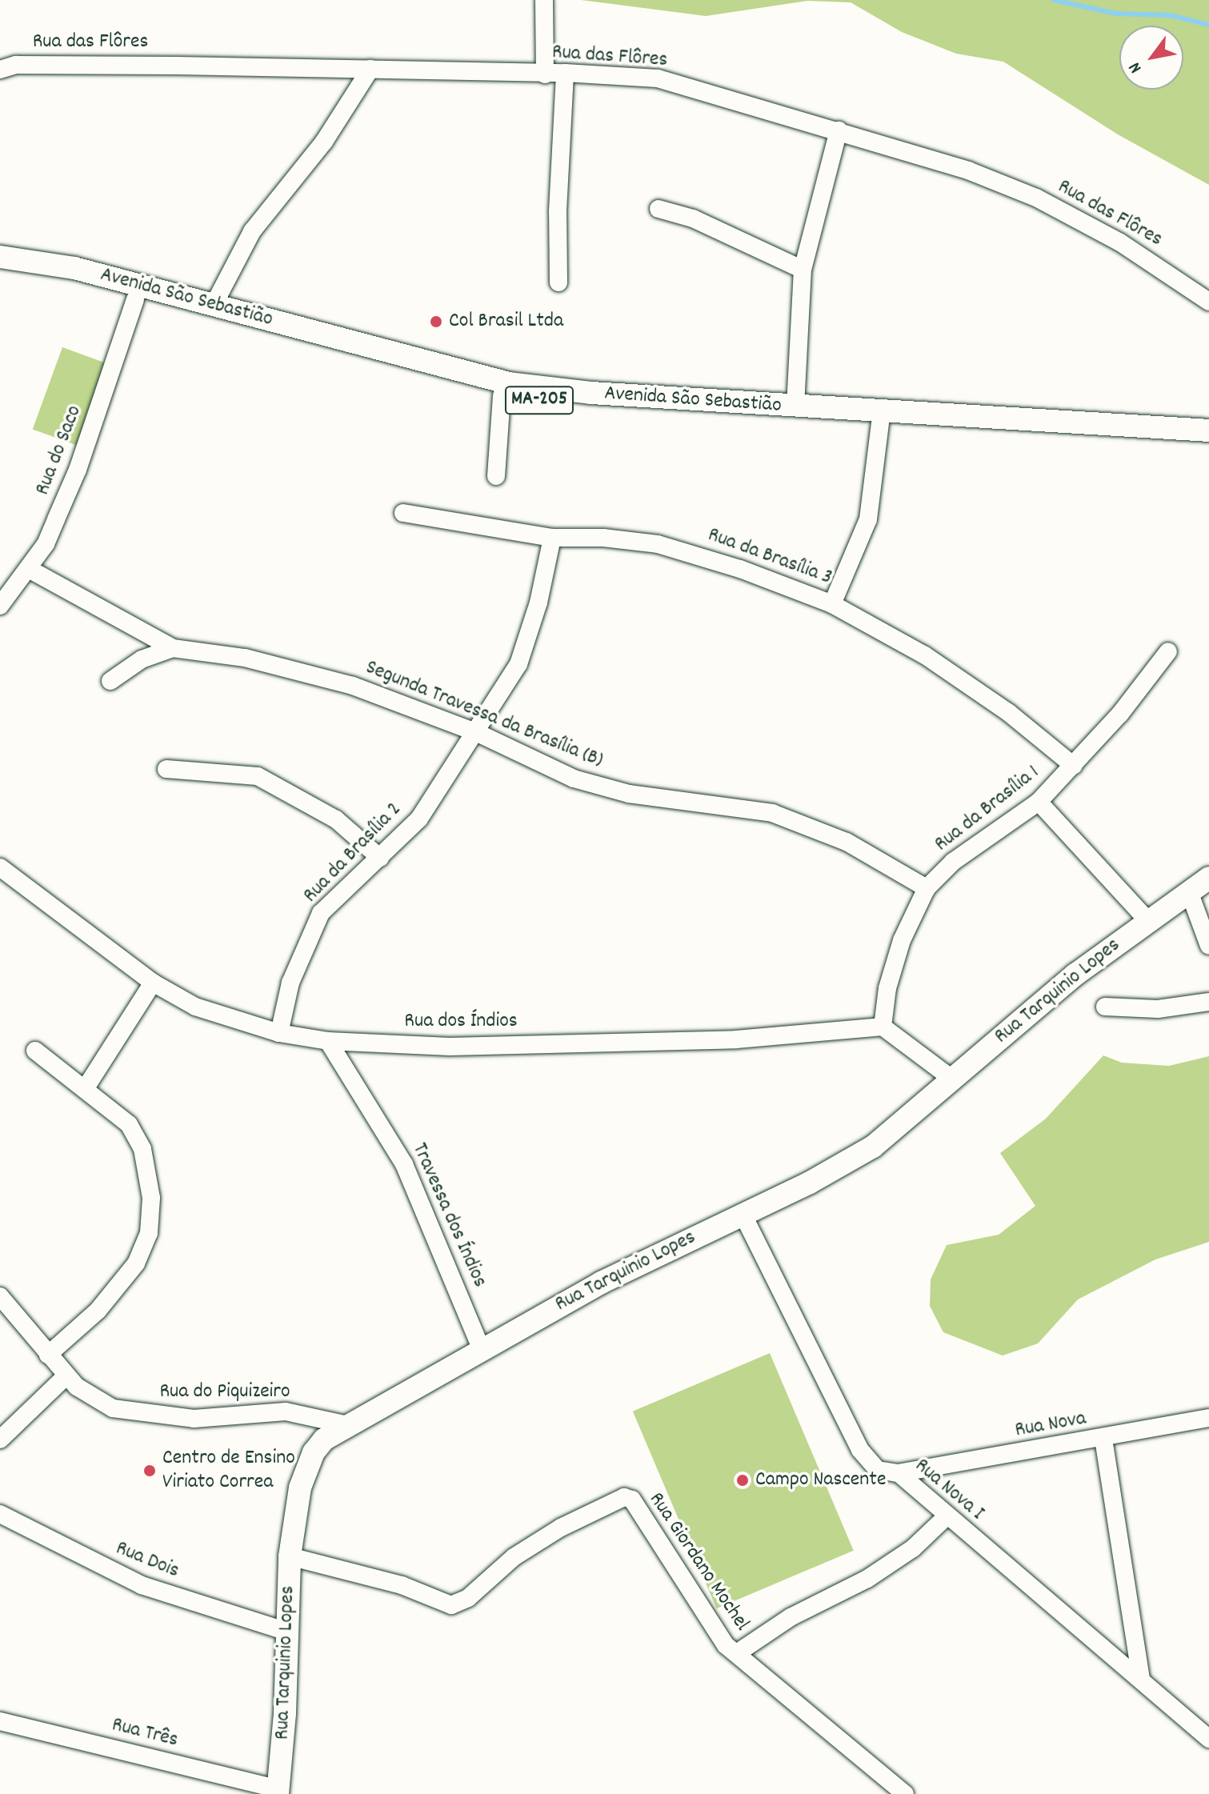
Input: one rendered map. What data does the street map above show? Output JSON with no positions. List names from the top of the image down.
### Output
{
  "streets": {
    "main road": ["Avenida São Sebastião", "MA-205", "Rua Tarquinio Lopes"],
    "street": [
      "Rua das Flôres",
      "Rua do Saco",
      "Rua da Brasília 3",
      "Segunda Travessa da Brasília (B)",
      "Rua da Brasília 1",
      "Rua da Brasília 2",
      "Rua dos Índios",
      "Travessa dos Índios",
      "Rua do Piquizeiro",
      "Rua Nova",
      "Rua Nova I",
      "Rua Dois",
      "Rua Giordano Mochel",
      "Rua Três"
    ]
  },
  "crossings": [
    ["Avenida São Sebastião", "Rua do Saco"],
    ["Rua do Saco", "Segunda Travessa da Brasília (B)"],
    ["Rua da Brasília 3", "Rua da Brasília 1"],
    ["Rua da Brasília 3", "Rua da Brasília 2"],
    ["Segunda Travessa da Brasília (B)", "Rua da Brasília 1"],
    ["Segunda Travessa da Brasília (B)", "Rua da Brasília 2"],
    ["Rua da Brasília 1", "Rua dos Índios"],
    ["Rua da Brasília 2", "Rua dos Índios"],
    ["Rua Tarquinio Lopes", "Travessa dos Índios"],
    ["Rua Tarquinio Lopes", "Rua do Piquizeiro"],
    ["Rua Tarquinio Lopes", "Rua Nova I"],
    ["Rua Tarquinio Lopes", "Rua Dois"],
    ["Rua Tarquinio Lopes", "Rua Giordano Mochel"],
    ["Rua Tarquinio Lopes", "Rua Três"],
    ["Rua dos Índios", "Travessa dos Índios"],
    ["Rua Nova", "Rua Nova I"]
  ],
  "places": ["Col Brasil Ltda", "Centro de Ensino Viriato Correa", "Campo Nascente"],
  "north": "bottom left"
}
